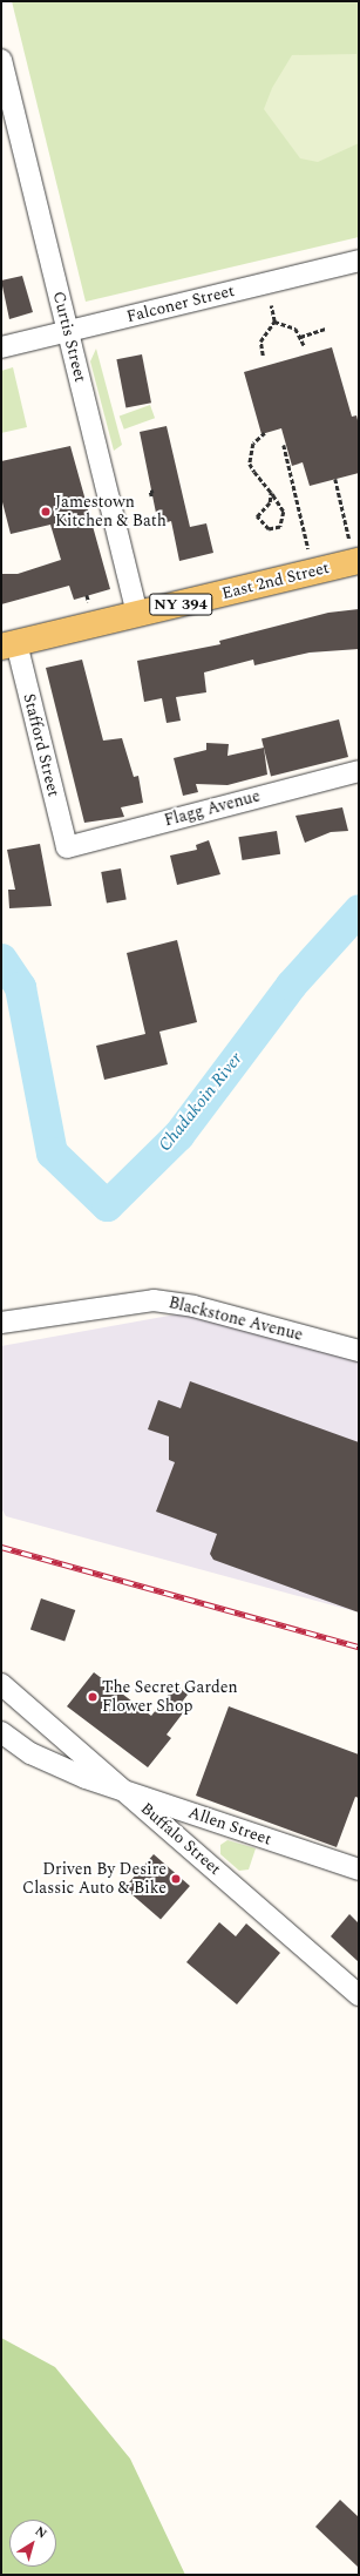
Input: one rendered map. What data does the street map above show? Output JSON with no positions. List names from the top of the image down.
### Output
{
  "streets": {
    "main road": ["East 2nd Street", "NY 394"],
    "street": [
      "Falconer Street",
      "Curtis Street",
      "Stafford Street",
      "Flagg Avenue",
      "Blackstone Avenue",
      "Allen Street",
      "Buffalo Street"
    ]
  },
  "crossings": [
    ["Falconer Street", "Curtis Street"],
    ["Curtis Street", "East 2nd Street"],
    ["East 2nd Street", "Stafford Street"],
    ["Stafford Street", "Flagg Avenue"],
    ["Allen Street", "Buffalo Street"]
  ],
  "water": ["Chadakoin River"],
  "places": ["Jamestown Kitchen & Bath", "The Secret Garden Flower Shop", "Driven By Desire Classic Auto & Bike"],
  "north": "top right"
}
